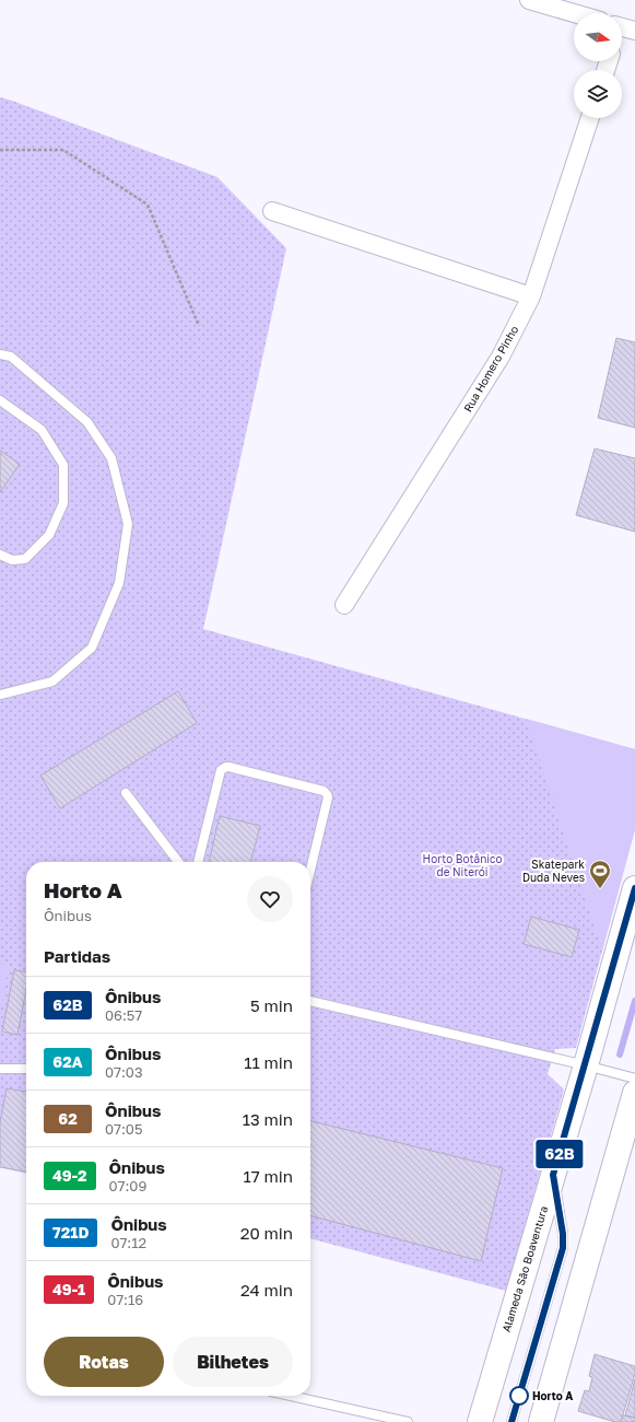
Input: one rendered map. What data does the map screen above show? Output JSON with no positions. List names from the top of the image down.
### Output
{
  "streets": {
    "highway": ["Alameda São Boaventura"],
    "street": ["Rua Homero Pinho"]
  },
  "parks": ["Horto Botânico de Niterói"],
  "places": {
    "sports": ["Skatepark Duda Neves"],
    "other": ["Horto A"]
  },
  "lines": ["bus line 62B"],
  "north": "right",
  "page": {
    "on_map": "62B",
    "heading": [
      ["Horto A", "Ônibus"],
      "Partidas"
    ],
    "list": [
      {
        "mark": "62B",
        "name": "Ônibus",
        "note": "06:57",
        "value": "5 min"
      },
      {
        "mark": "62A",
        "name": "Ônibus",
        "note": "07:03",
        "value": "11 min"
      },
      {
        "mark": "62",
        "name": "Ônibus",
        "note": "07:05",
        "value": "13 min"
      },
      {
        "mark": "49-2",
        "name": "Ônibus",
        "note": "07:09",
        "value": "17 min"
      },
      {
        "mark": "721D",
        "name": "Ônibus",
        "note": "07:12",
        "value": "20 min"
      },
      {
        "mark": "49-1",
        "name": "Ônibus",
        "note": "07:16",
        "value": "24 min"
      }
    ],
    "buttons": ["Rotas", "Bilhetes"]
  }
}
